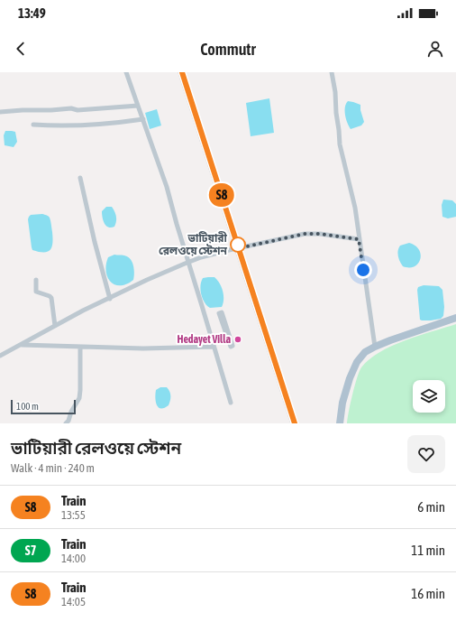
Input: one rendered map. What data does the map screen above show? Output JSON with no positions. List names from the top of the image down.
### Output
{
  "places": ["ভাটিয়ারী রেলওয়ে স্টেশন", "Hedayet Villa"],
  "scale_bar": "100 m",
  "page": {
    "status": "13:49",
    "header": "Commutr",
    "on_map": "S8",
    "scale": "100 m",
    "heading": ["ভাটিয়ারী রেলওয়ে স্টেশন", "Walk · 4 min · 240 m"],
    "list": [
      {
        "mark": "S8",
        "name": "Train",
        "note": "13:55",
        "value": "6 min"
      },
      {
        "mark": "S7",
        "name": "Train",
        "note": "14:00",
        "value": "11 min"
      },
      {
        "mark": "S8",
        "name": "Train",
        "note": "14:05",
        "value": "16 min"
      }
    ]
  }
}
